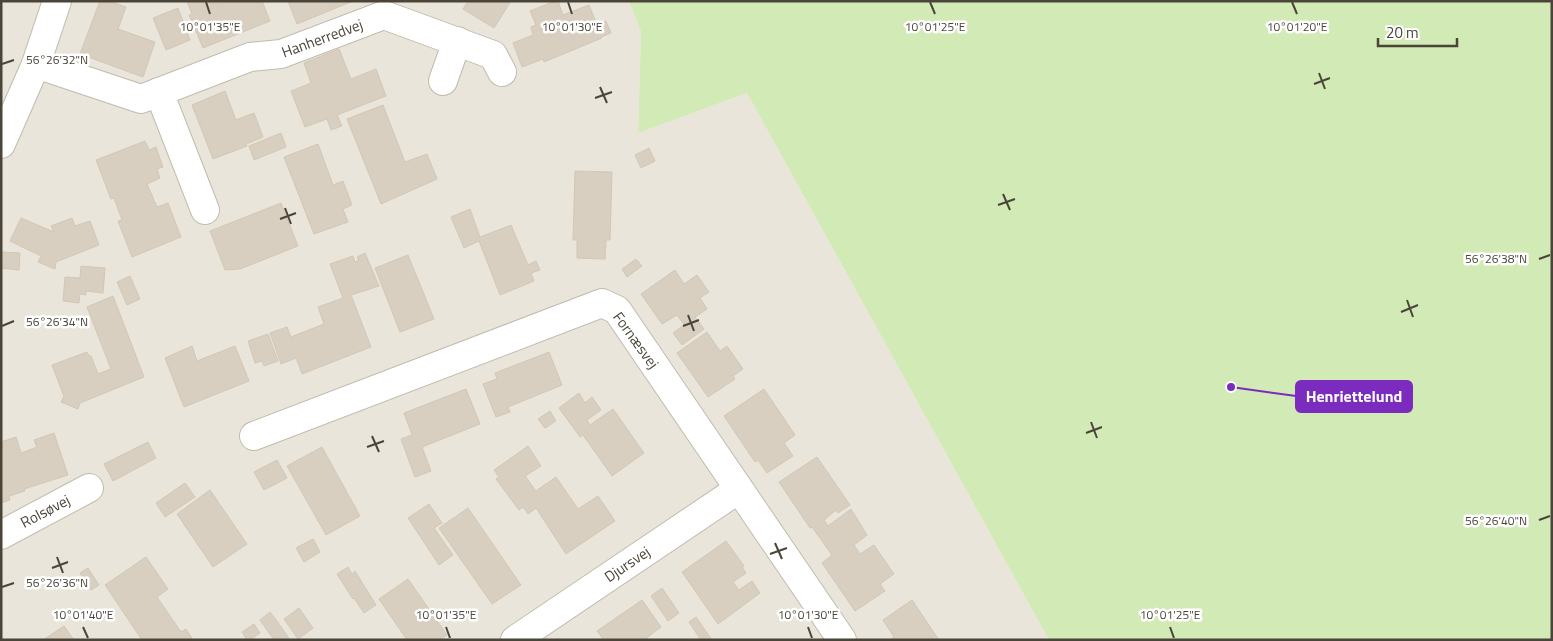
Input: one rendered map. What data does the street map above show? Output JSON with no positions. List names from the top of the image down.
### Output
{
  "streets": {
    "street": [
      "Hanherredvej",
      "Fornæsvej",
      "Rolsøvej",
      "Djursvej"
    ]
  },
  "crossings": [
    ["Fornæsvej", "Djursvej"]
  ],
  "places": ["Henriettelund"],
  "scale_bar": "20 m",
  "coordinates": [
    "10°01'35\"E",
    "10°01'30\"E",
    "10°01'25\"E",
    "10°01'20\"E",
    "56°26'32\"N",
    "56°26'38\"N",
    "56°26'34\"N",
    "56°26'40\"N",
    "56°26'36\"N",
    "10°01'40\"E"
  ]
}
